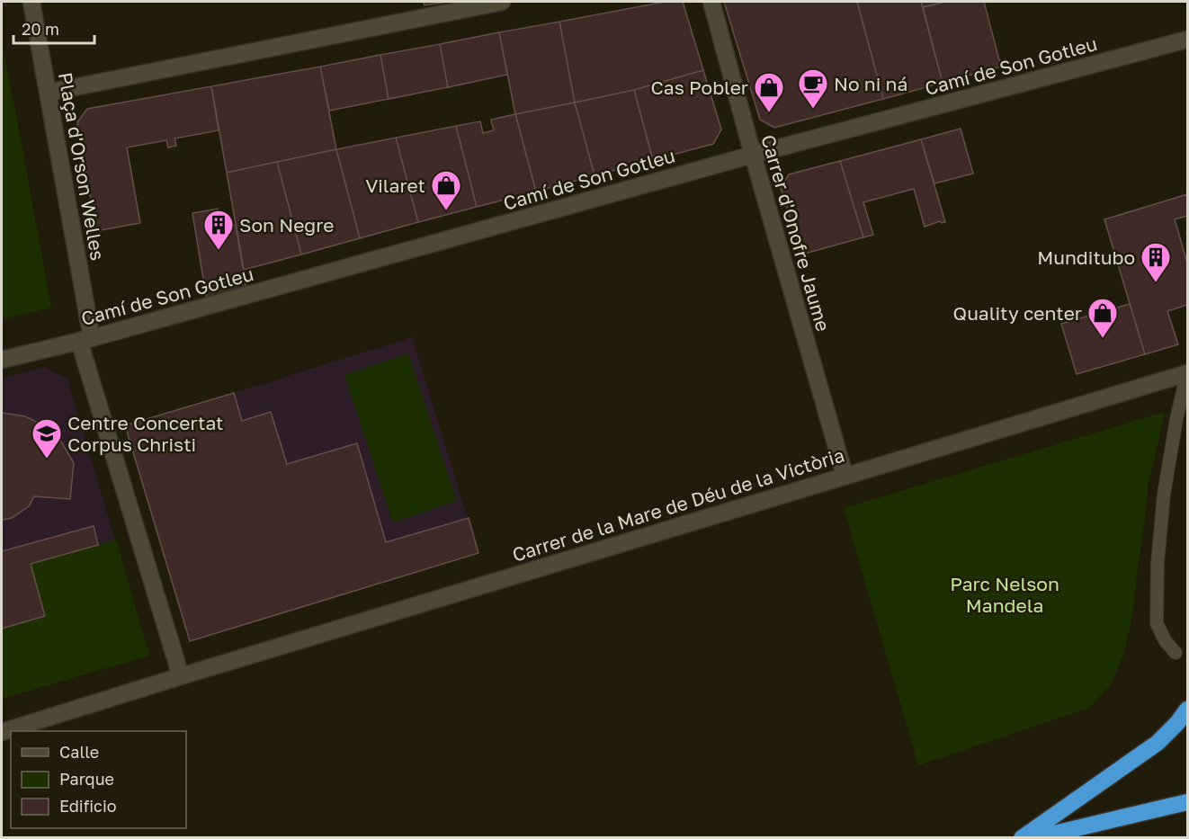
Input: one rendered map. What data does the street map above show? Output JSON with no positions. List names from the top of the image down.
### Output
{
  "streets": {
    "street": [
      "Camí de Son Gotleu",
      "Plaça d'Orson Welles",
      "Carrer d'Onofre Jaume",
      "Carrer de la Mare de Déu de la Victòria"
    ]
  },
  "crossings": [
    ["Camí de Son Gotleu", "Plaça d'Orson Welles"],
    ["Camí de Son Gotleu", "Carrer d'Onofre Jaume"],
    ["Plaça d'Orson Welles", "Carrer de la Mare de Déu de la Victòria"],
    ["Carrer d'Onofre Jaume", "Carrer de la Mare de Déu de la Victòria"]
  ],
  "parks": ["Parc Nelson Mandela"],
  "places": {
    "cafe": ["No ni ná"],
    "shop": ["Cas Pobler", "Vilaret", "Quality center"],
    "building": ["Son Negre", "Munditubo"],
    "school or university": ["Centre Concertat Corpus Christi"]
  },
  "legend": ["Calle", "Parque", "Edificio"],
  "scale_bar": "20 m"
}
